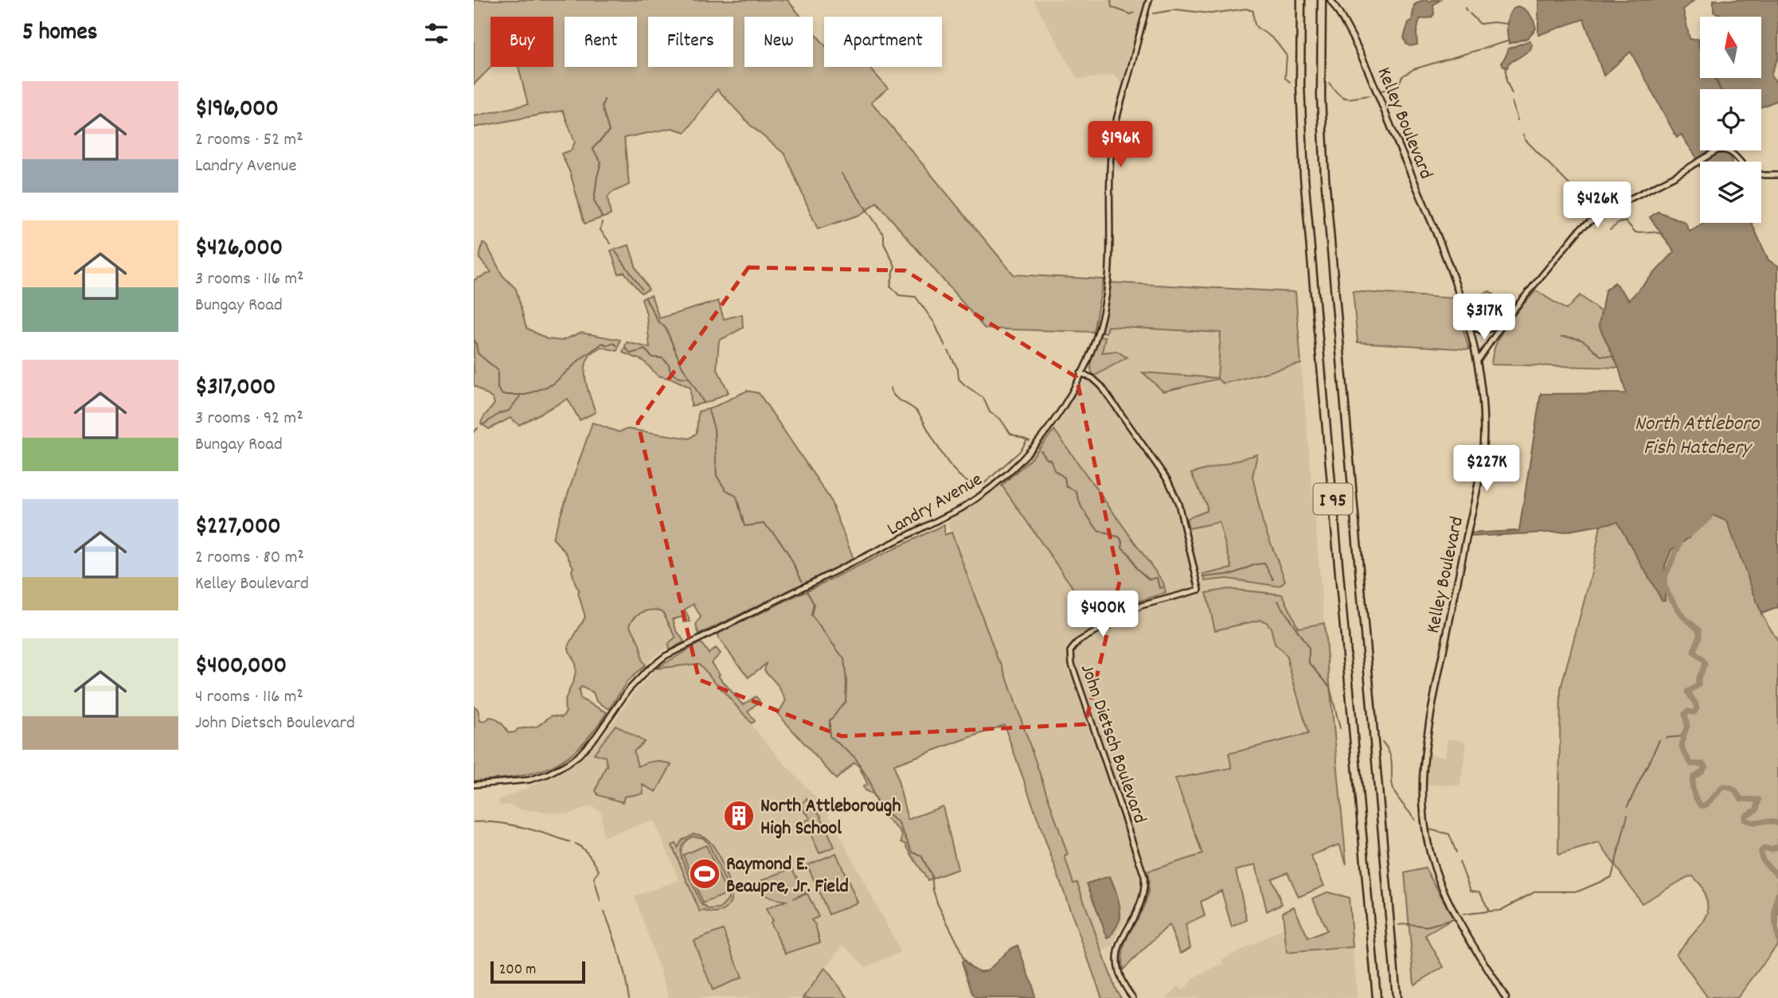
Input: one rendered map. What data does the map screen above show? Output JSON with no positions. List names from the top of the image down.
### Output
{
  "streets": {
    "highway": ["I 95"],
    "main road": ["Kelley Boulevard"],
    "street": ["Landry Avenue", "John Dietsch Boulevard"]
  },
  "crossings": [
    ["Landry Avenue", "John Dietsch Boulevard"]
  ],
  "water": ["North Attleboro Fish Hatchery"],
  "places": {
    "building": ["North Attleborough High School"],
    "sports": ["Raymond E. Beaupre, Jr. Field"]
  },
  "scale_bar": "200 m",
  "north": "top",
  "page": {
    "heading": "5 homes",
    "chip": [
      "Buy",
      "Rent",
      "Filters",
      "New",
      "Apartment"
    ],
    "list": [
      {
        "name": "$196,000",
        "note": "2 rooms · 52 m² · Landry Avenue"
      },
      {
        "name": "$426,000",
        "note": "3 rooms · 116 m² · Bungay Road"
      },
      {
        "name": "$317,000",
        "note": "3 rooms · 92 m² · Bungay Road"
      },
      {
        "name": "$227,000",
        "note": "2 rooms · 80 m² · Kelley Boulevard"
      },
      {
        "name": "$400,000",
        "note": "4 rooms · 116 m² · John Dietsch Boulevard"
      }
    ],
    "price": [
      "$196K",
      "$426K",
      "$317K",
      "$227K",
      "$400K"
    ],
    "scale": "200 m"
  }
}
